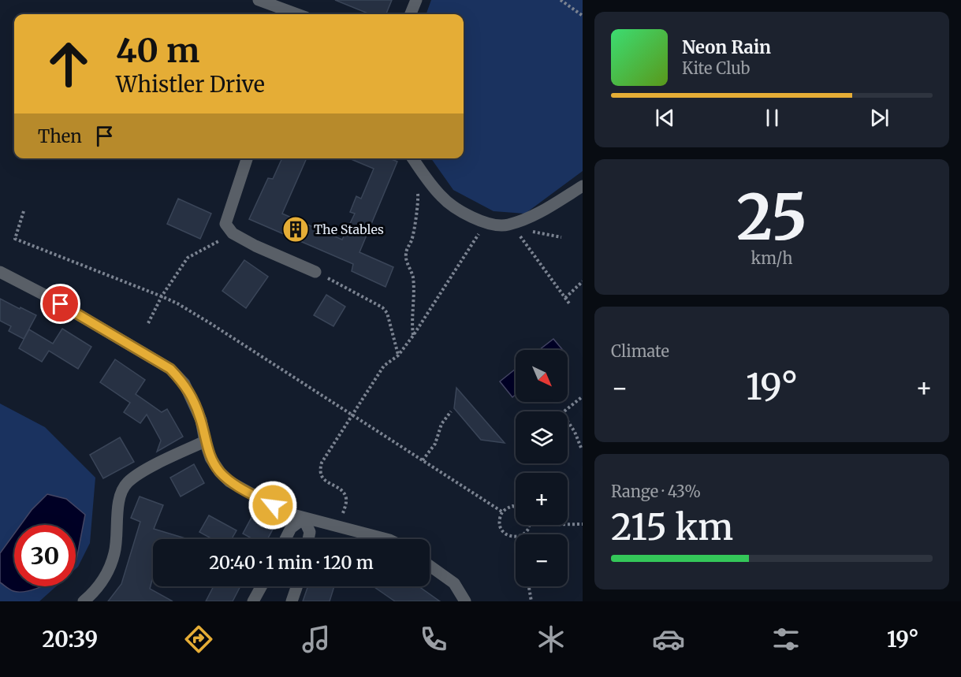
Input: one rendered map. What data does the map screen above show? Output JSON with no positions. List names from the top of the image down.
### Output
{
  "places": {
    "building": ["The Stables"]
  },
  "north": "bottom right",
  "page": {
    "turn": ["40 m", "Whistler Drive"],
    "song": ["Neon Rain", "Kite Club"],
    "then": "Then",
    "tile": [
      ["25", "km/h"],
      "Climate",
      ["Range · 43%", "215 km"]
    ],
    "map_buttons": ["+", "−"],
    "heat": ["−", "19°", "+"],
    "limit": "30",
    "trip": "20:40 · 1 min · 120 m",
    "tabs": ["20:39", "19°"]
  }
}
